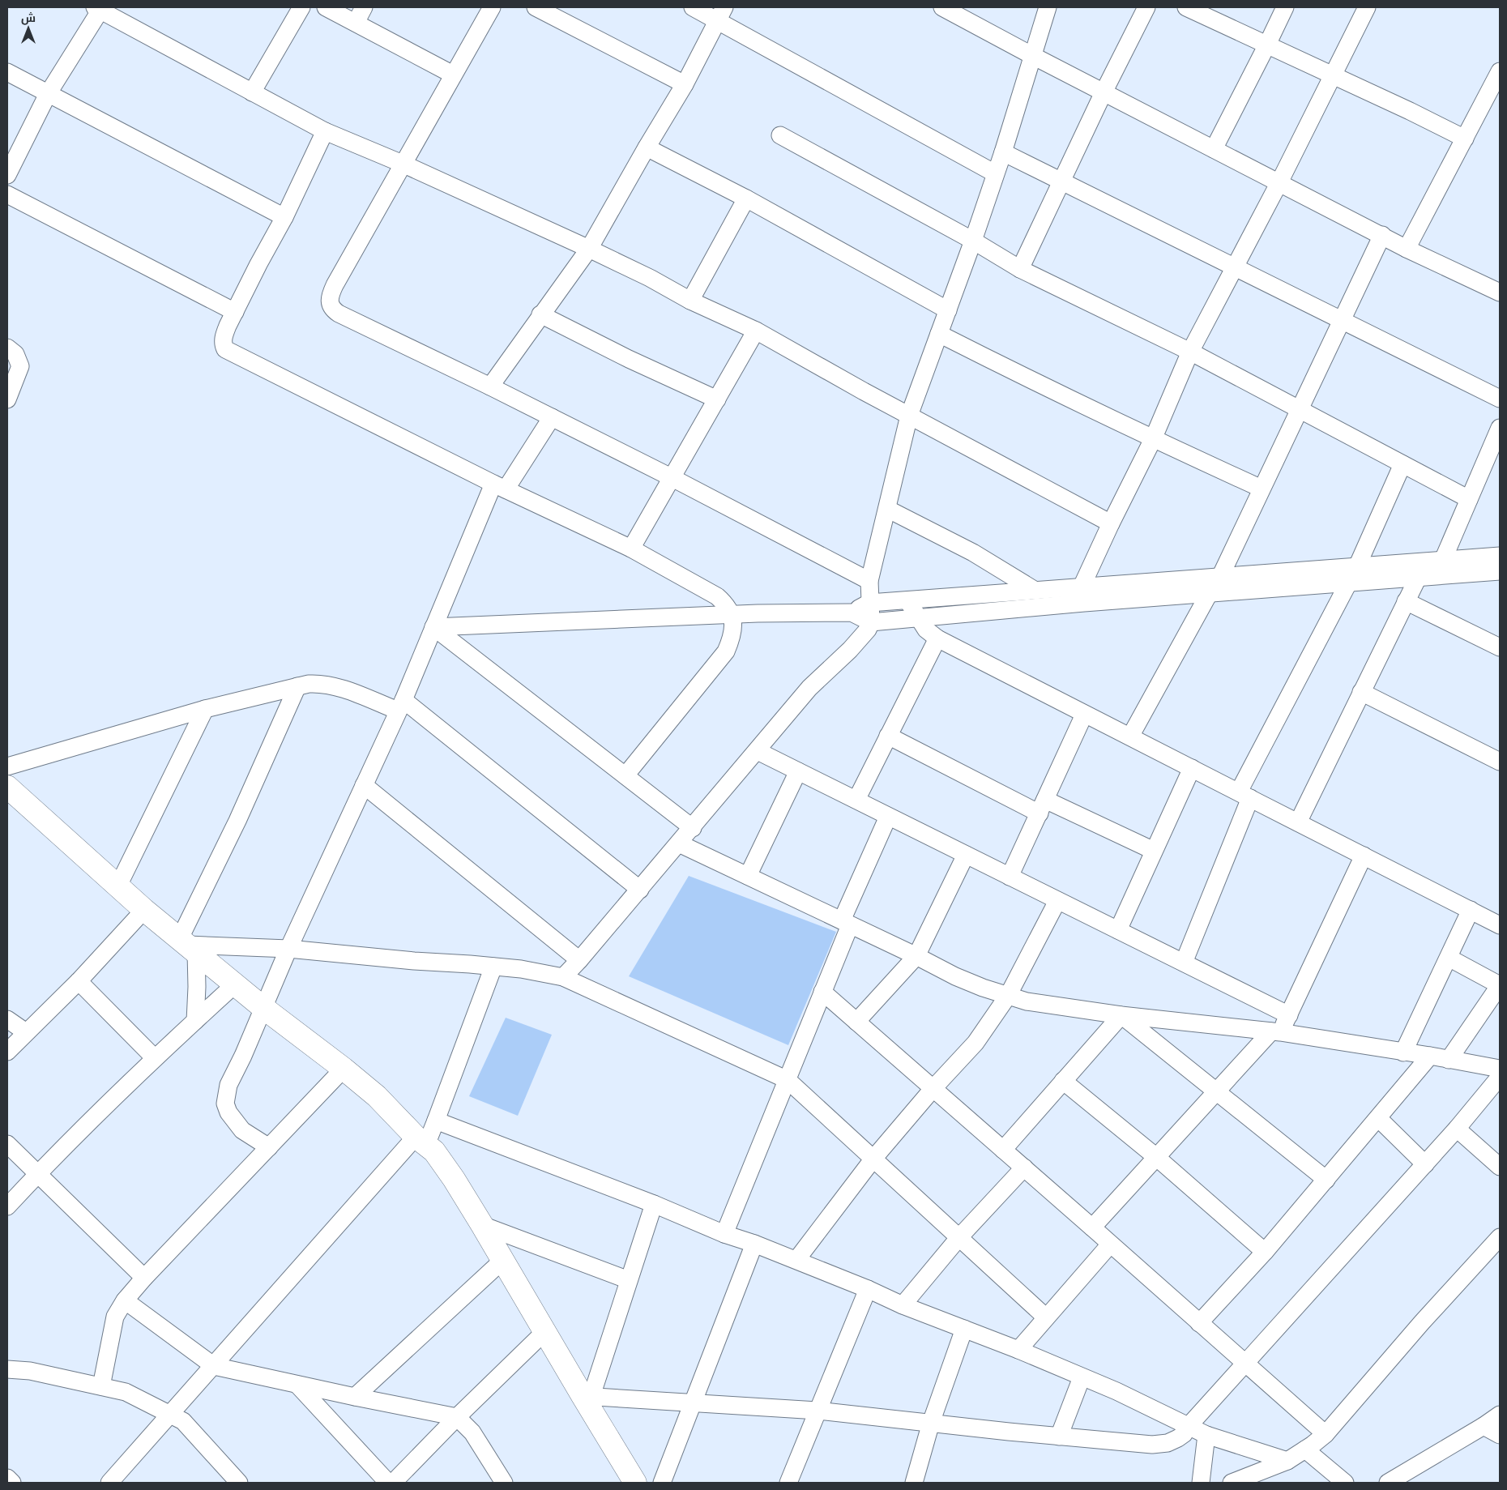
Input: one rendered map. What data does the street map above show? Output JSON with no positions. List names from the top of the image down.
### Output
{
  "north": "top"
}
